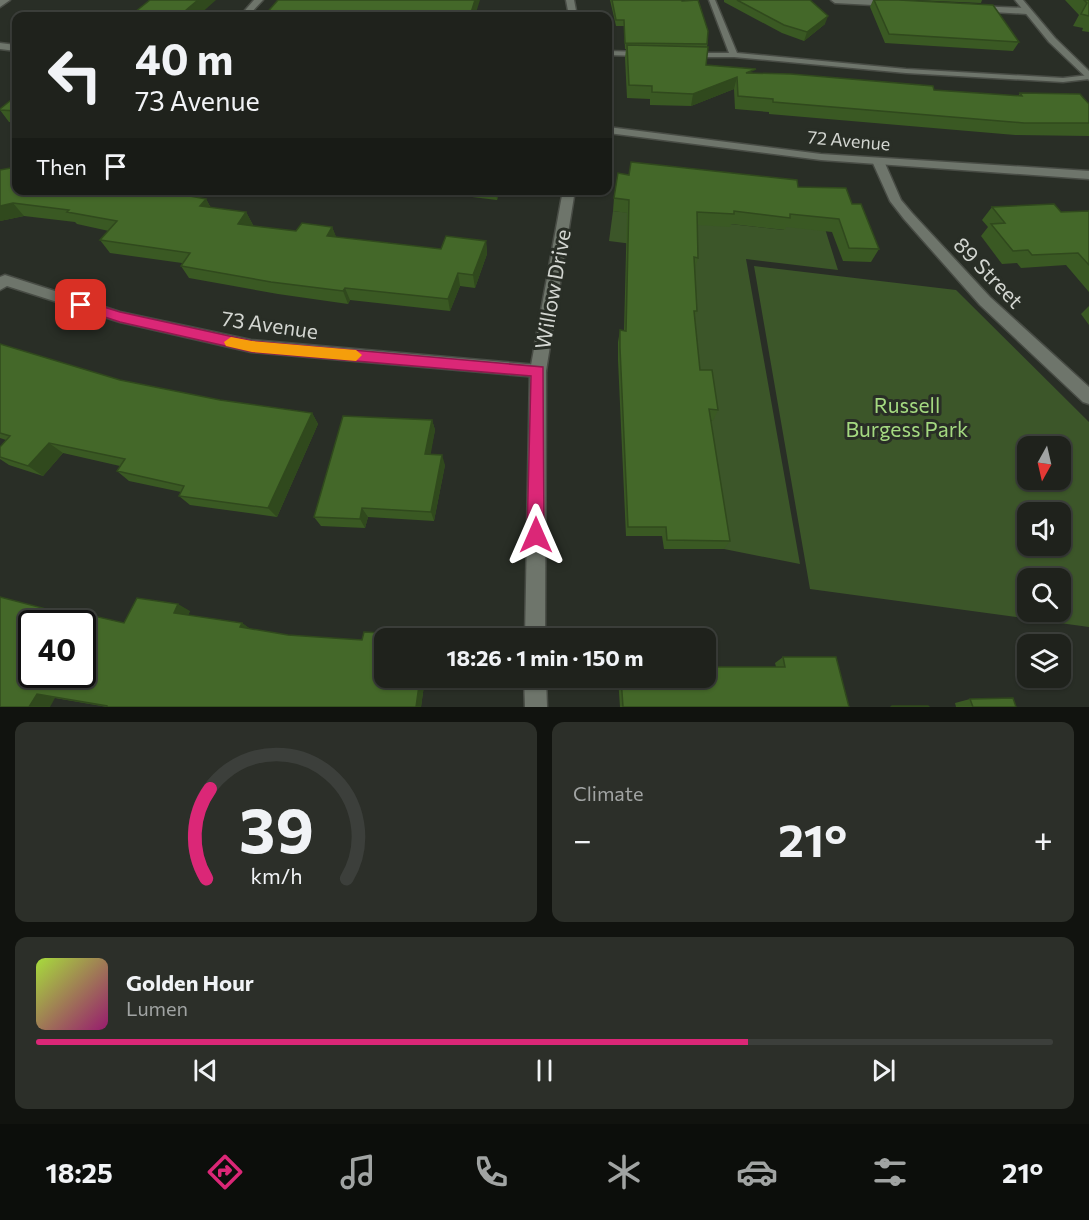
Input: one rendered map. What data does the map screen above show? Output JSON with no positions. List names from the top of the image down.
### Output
{
  "streets": {
    "street": [
      "72 Avenue",
      "89 Street",
      "Willow Drive",
      "73 Avenue"
    ]
  },
  "crossings": [
    ["72 Avenue", "89 Street"],
    ["Willow Drive", "73 Avenue"]
  ],
  "parks": ["Russell Burgess Park"],
  "north": "bottom",
  "page": {
    "turn": ["40 m", "73 Avenue"],
    "then": "Then",
    "limit": "40",
    "trip": "18:26 · 1 min · 150 m",
    "tile": "Climate",
    "heat": ["−", "21°", "+"],
    "song": ["Golden Hour", "Lumen"],
    "tabs": ["18:25", "21°"],
    "gauge": ["39", "km/h"]
  }
}
